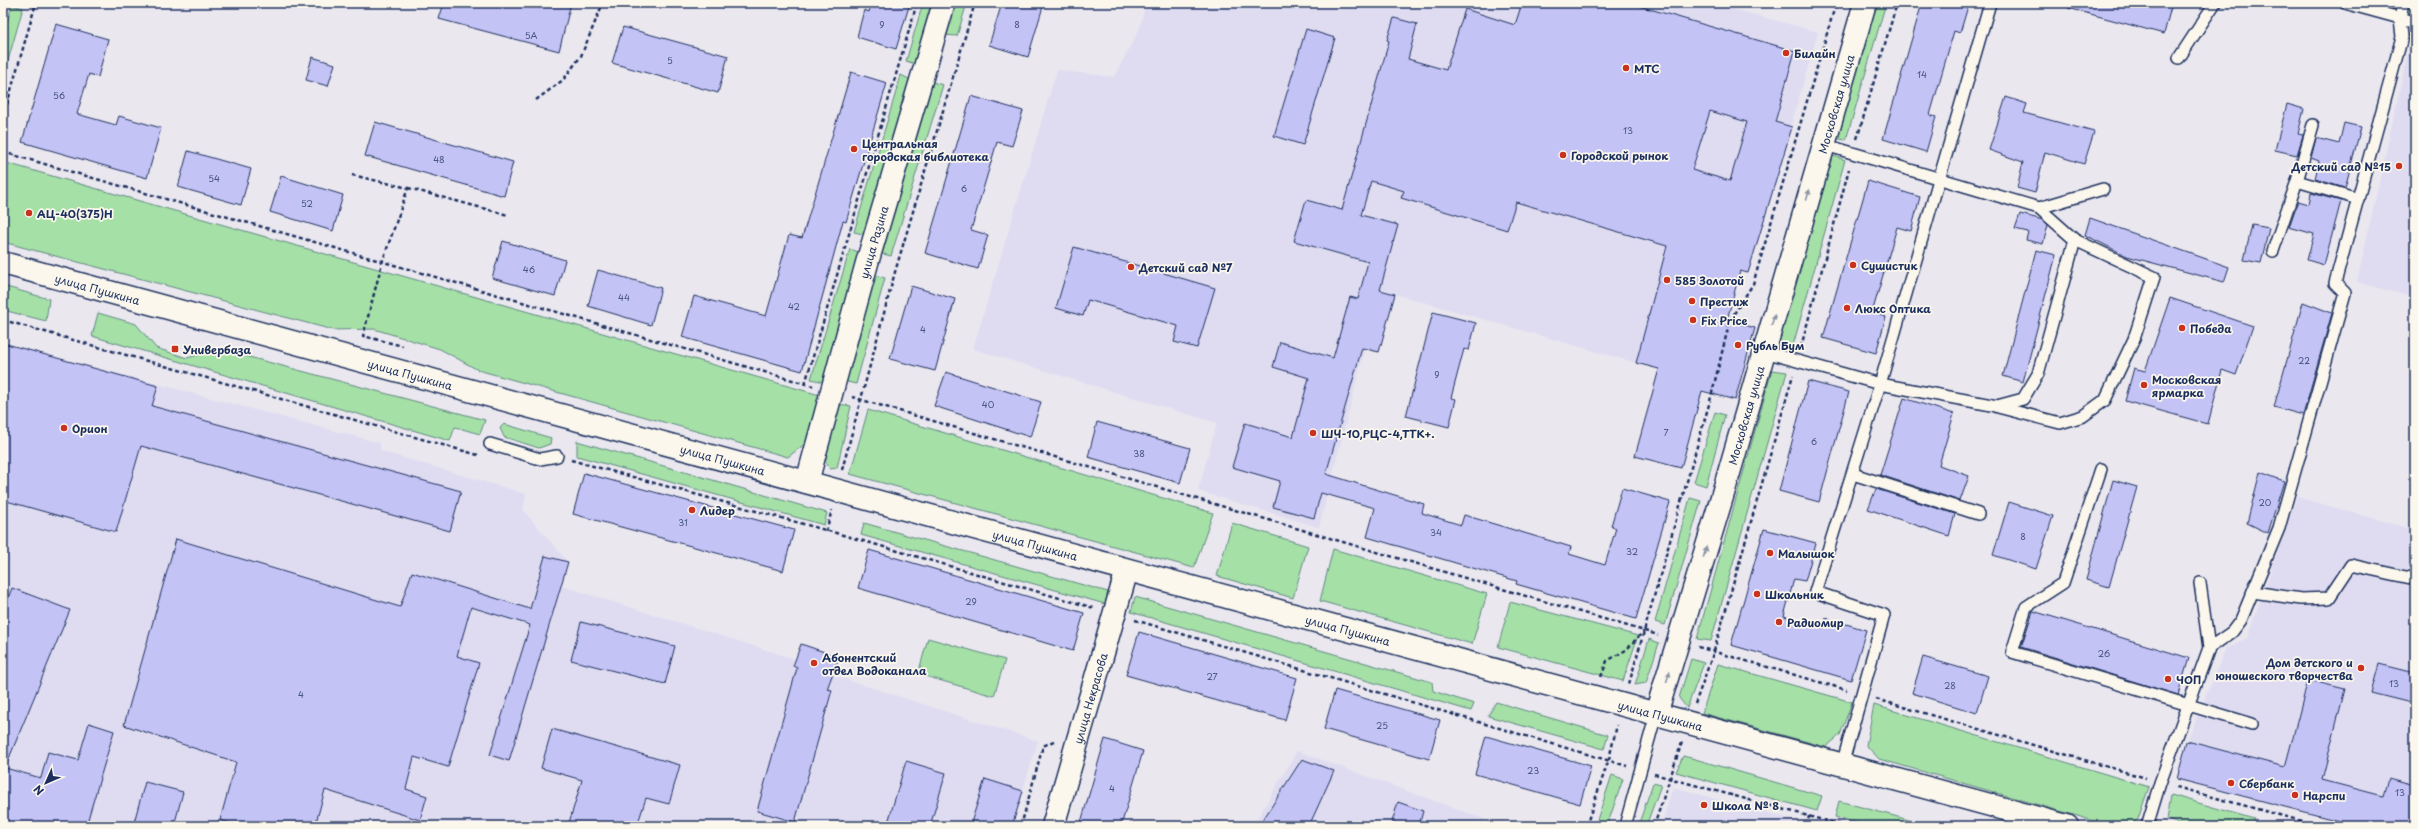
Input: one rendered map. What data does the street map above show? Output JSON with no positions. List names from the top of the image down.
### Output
{
  "streets": {
    "main road": [
      "Московская улица",
      "улица Разина",
      "улица Пушкина",
      "улица Некрасова"
    ]
  },
  "crossings": [
    ["Московская улица", "улица Пушкина"],
    ["улица Разина", "улица Пушкина"],
    ["улица Пушкина", "улица Некрасова"]
  ],
  "one_way": ["Московская улица"],
  "places": {
    "other": [
      "Билайн",
      "МТС",
      "Центральная городская библиотека",
      "Городской рынок",
      "Детский сад №15",
      "АЦ-40(375)Н",
      "Сушистик",
      "Детский сад №7",
      "585 Золотой",
      "Престиж",
      "Люкс Оптика",
      "Fix Price",
      "Победа",
      "Рубль Бум",
      "Московская ярмарка",
      "Орион",
      "ШЧ-10,РЦС-4,ТТК+.",
      "Лидер",
      "Малышок",
      "Школьник",
      "Радиомир",
      "Абонентский отдел Водоканала",
      "Дом детского и юношеского творчества",
      "ЧОП",
      "Сбербанк",
      "Нарспи",
      "Школа № 8"
    ],
    "transit": ["Универбаза"]
  },
  "house_numbers": [
    "9",
    "8",
    "5А",
    "5",
    "14",
    "56",
    "13",
    "48",
    "54",
    "6",
    "52",
    "46",
    "44",
    "42",
    "4",
    "22",
    "9",
    "40",
    "7",
    "6",
    "38",
    "20",
    "31",
    "34",
    "8",
    "32",
    "29",
    "26",
    "27",
    "13",
    "28",
    "4",
    "25",
    "23",
    "4",
    "13"
  ],
  "north": "bottom left"
}
